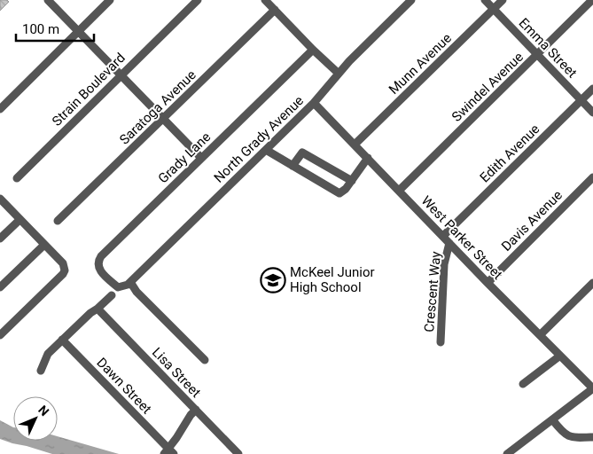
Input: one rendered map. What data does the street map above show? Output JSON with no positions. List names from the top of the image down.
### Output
{
  "streets": {
    "street": [
      "Emma Street",
      "Munn Avenue",
      "Swindel Avenue",
      "Strain Boulevard",
      "Saratoga Avenue",
      "North Grady Avenue",
      "Edith Avenue",
      "Grady Lane",
      "Davis Avenue",
      "West Parker Street",
      "Crescent Way",
      "Lisa Street",
      "Dawn Street"
    ]
  },
  "crossings": [
    ["Emma Street", "Munn Avenue"],
    ["Emma Street", "Swindel Avenue"],
    ["Emma Street", "Edith Avenue"],
    ["Munn Avenue", "West Parker Street"],
    ["Swindel Avenue", "West Parker Street"],
    ["North Grady Avenue", "Grady Lane"],
    ["North Grady Avenue", "West Parker Street"],
    ["Edith Avenue", "West Parker Street"],
    ["Davis Avenue", "West Parker Street"],
    ["West Parker Street", "Crescent Way"],
    ["Lisa Street", "Dawn Street"]
  ],
  "places": {
    "school or university": ["McKeel Junior High School"]
  },
  "scale_bar": "100 m",
  "north": "top right"
}
